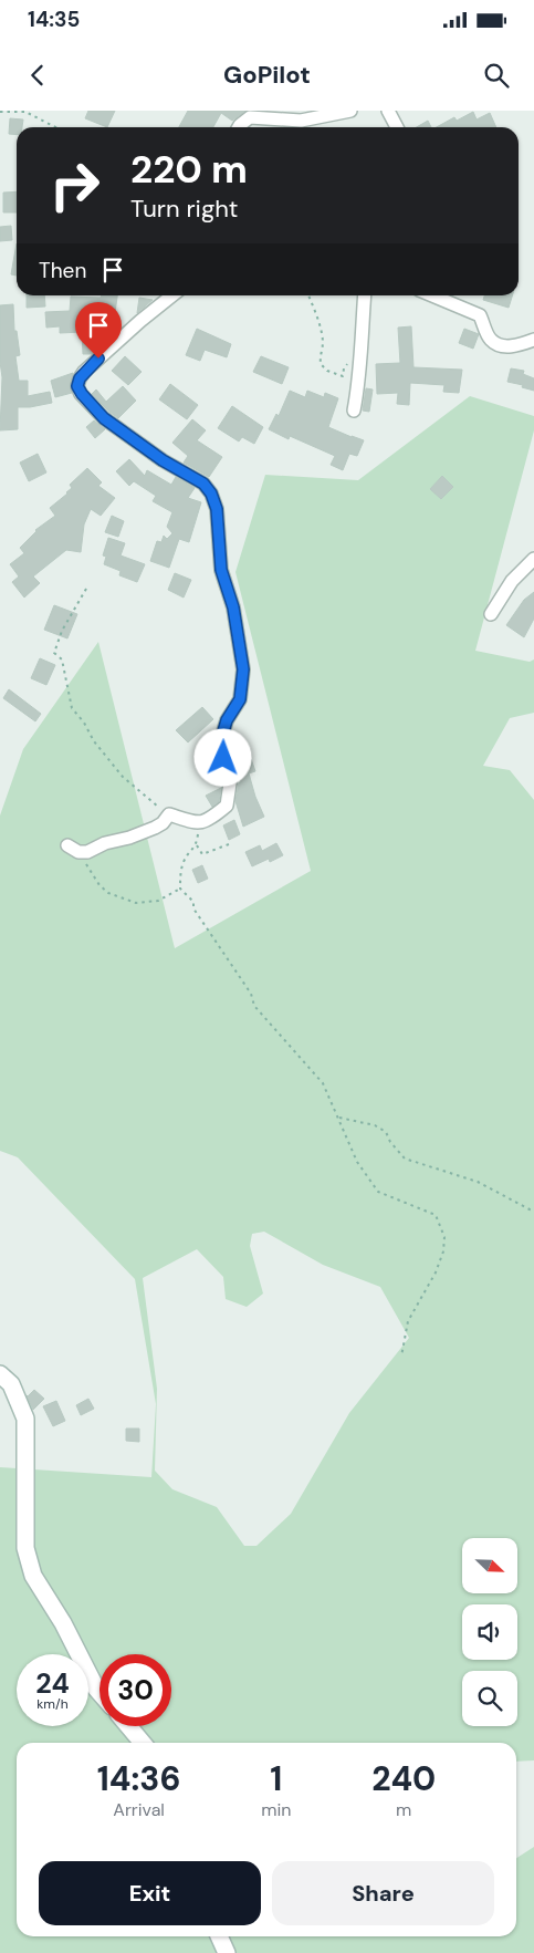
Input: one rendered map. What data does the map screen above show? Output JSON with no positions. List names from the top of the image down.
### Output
{
  "north": "bottom right",
  "page": {
    "status": "14:35",
    "header": "GoPilot",
    "turn": ["220 m", "Turn right"],
    "then": "Then",
    "speed": "24 km/h",
    "limit": "30",
    "eta": [
      "14:36",
      "Arrival",
      "1",
      "min",
      "240",
      "m"
    ],
    "buttons": ["Exit", "Share"]
  }
}
